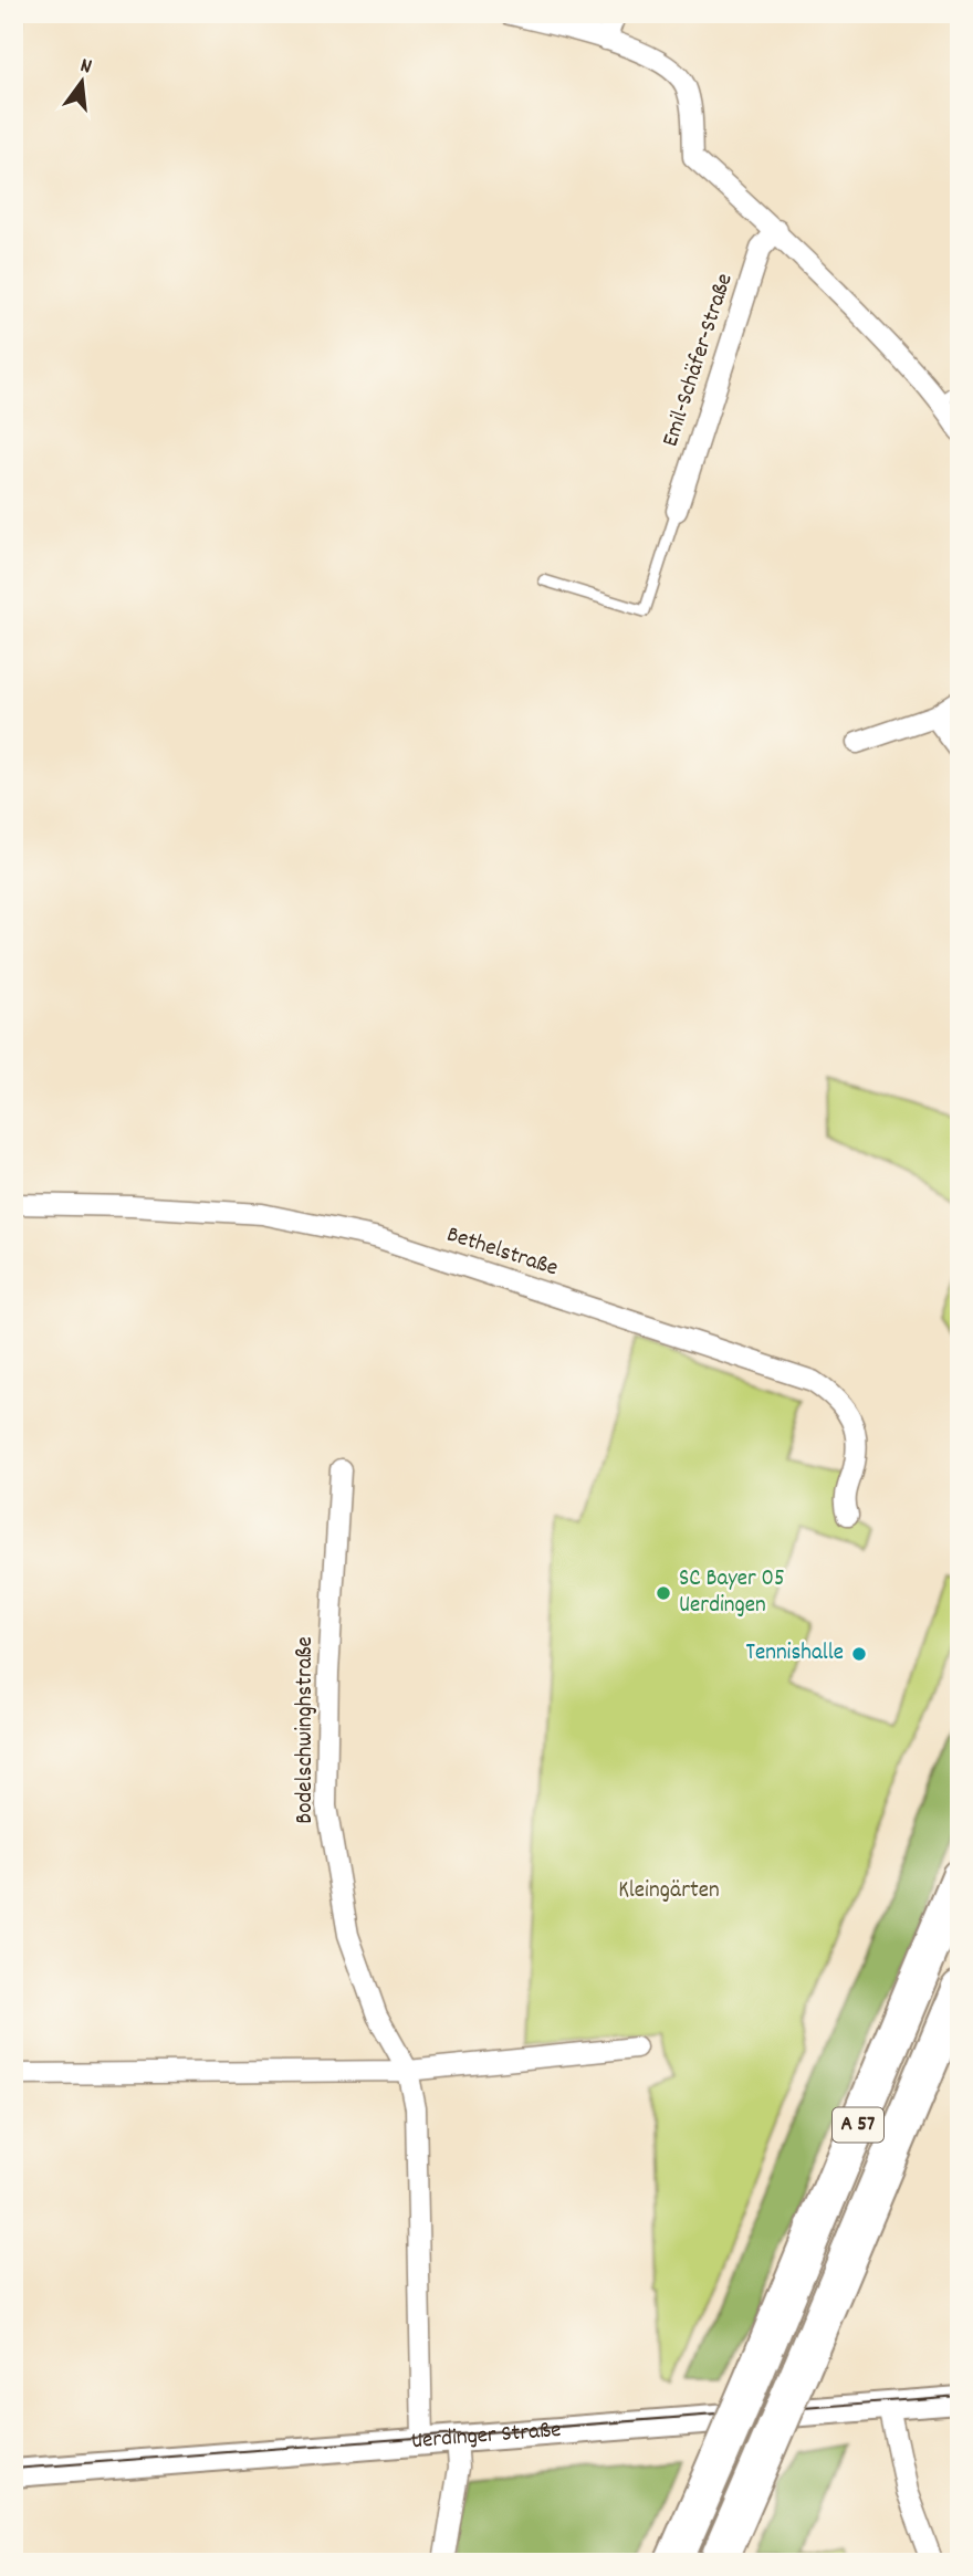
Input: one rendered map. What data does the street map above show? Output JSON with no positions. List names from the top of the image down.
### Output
{
  "streets": {
    "highway": ["A 57"],
    "street": [
      "Emil-Schäfer-Straße",
      "Bethelstraße",
      "Bodelschwinghstraße",
      "Uerdinger Straße"
    ]
  },
  "crossings": [
    ["Bodelschwinghstraße", "Uerdinger Straße"]
  ],
  "parks": ["Kleingärten"],
  "places": ["SC Bayer 05 Uerdingen", "Tennishalle"],
  "north": "top"
}
